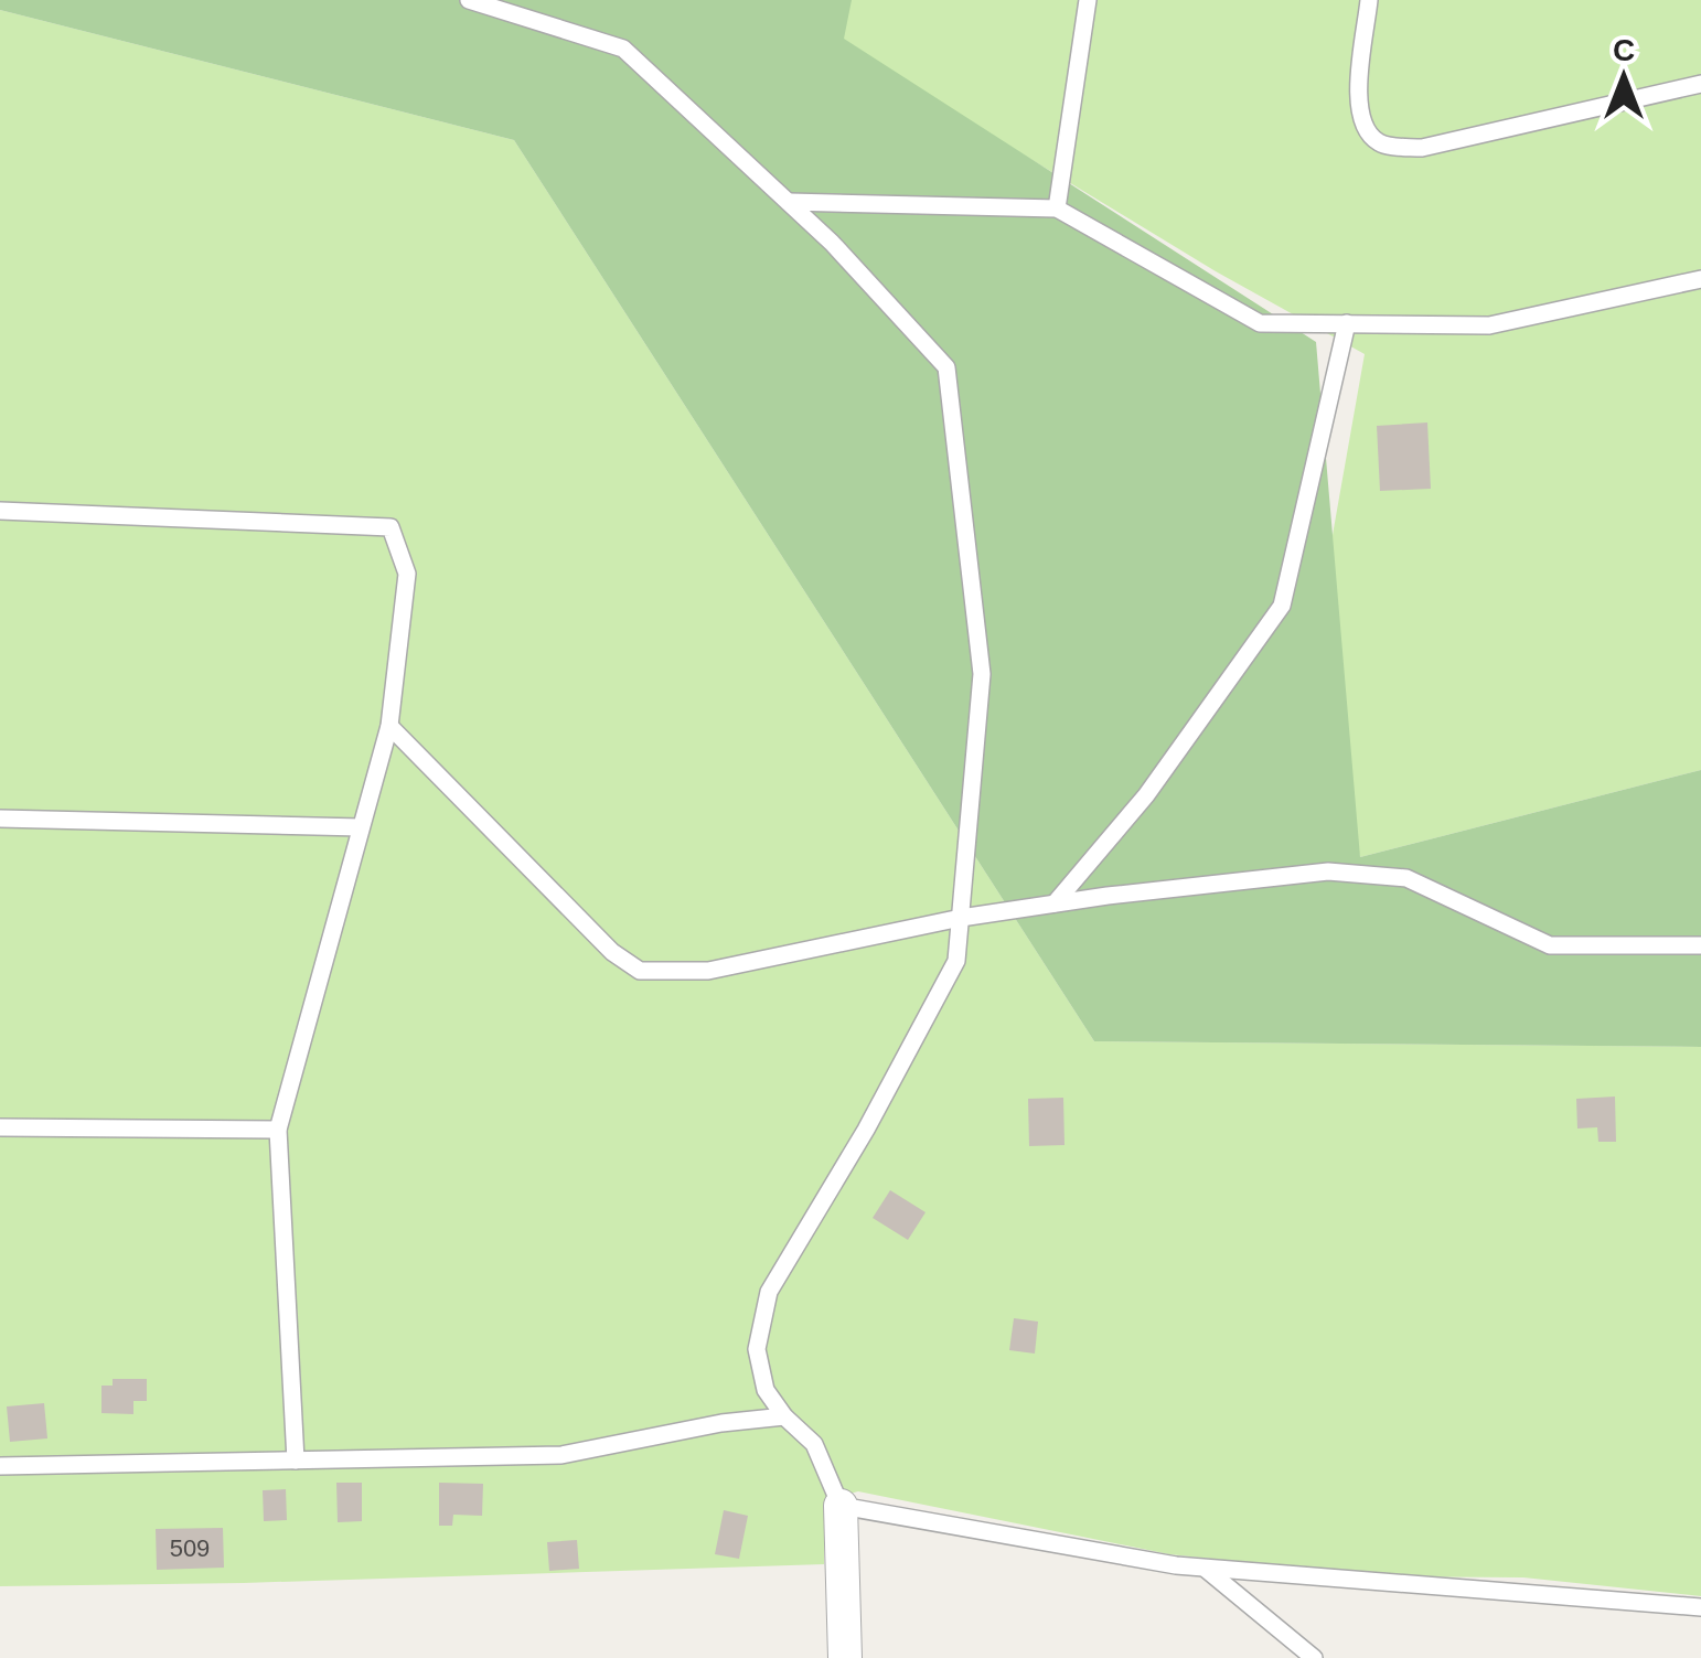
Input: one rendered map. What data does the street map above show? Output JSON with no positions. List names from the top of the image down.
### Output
{
  "house_numbers": ["509"],
  "north": "top"
}
